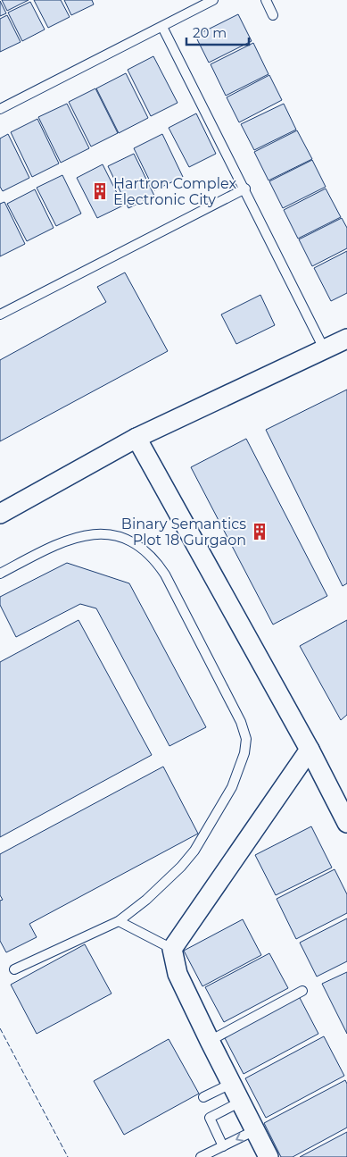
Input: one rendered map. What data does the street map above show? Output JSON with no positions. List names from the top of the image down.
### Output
{
  "places": {
    "building": ["Hartron Complex Electronic City", "Binary Semantics Plot 18 Gurgaon"]
  },
  "scale_bar": "20 m"
}
